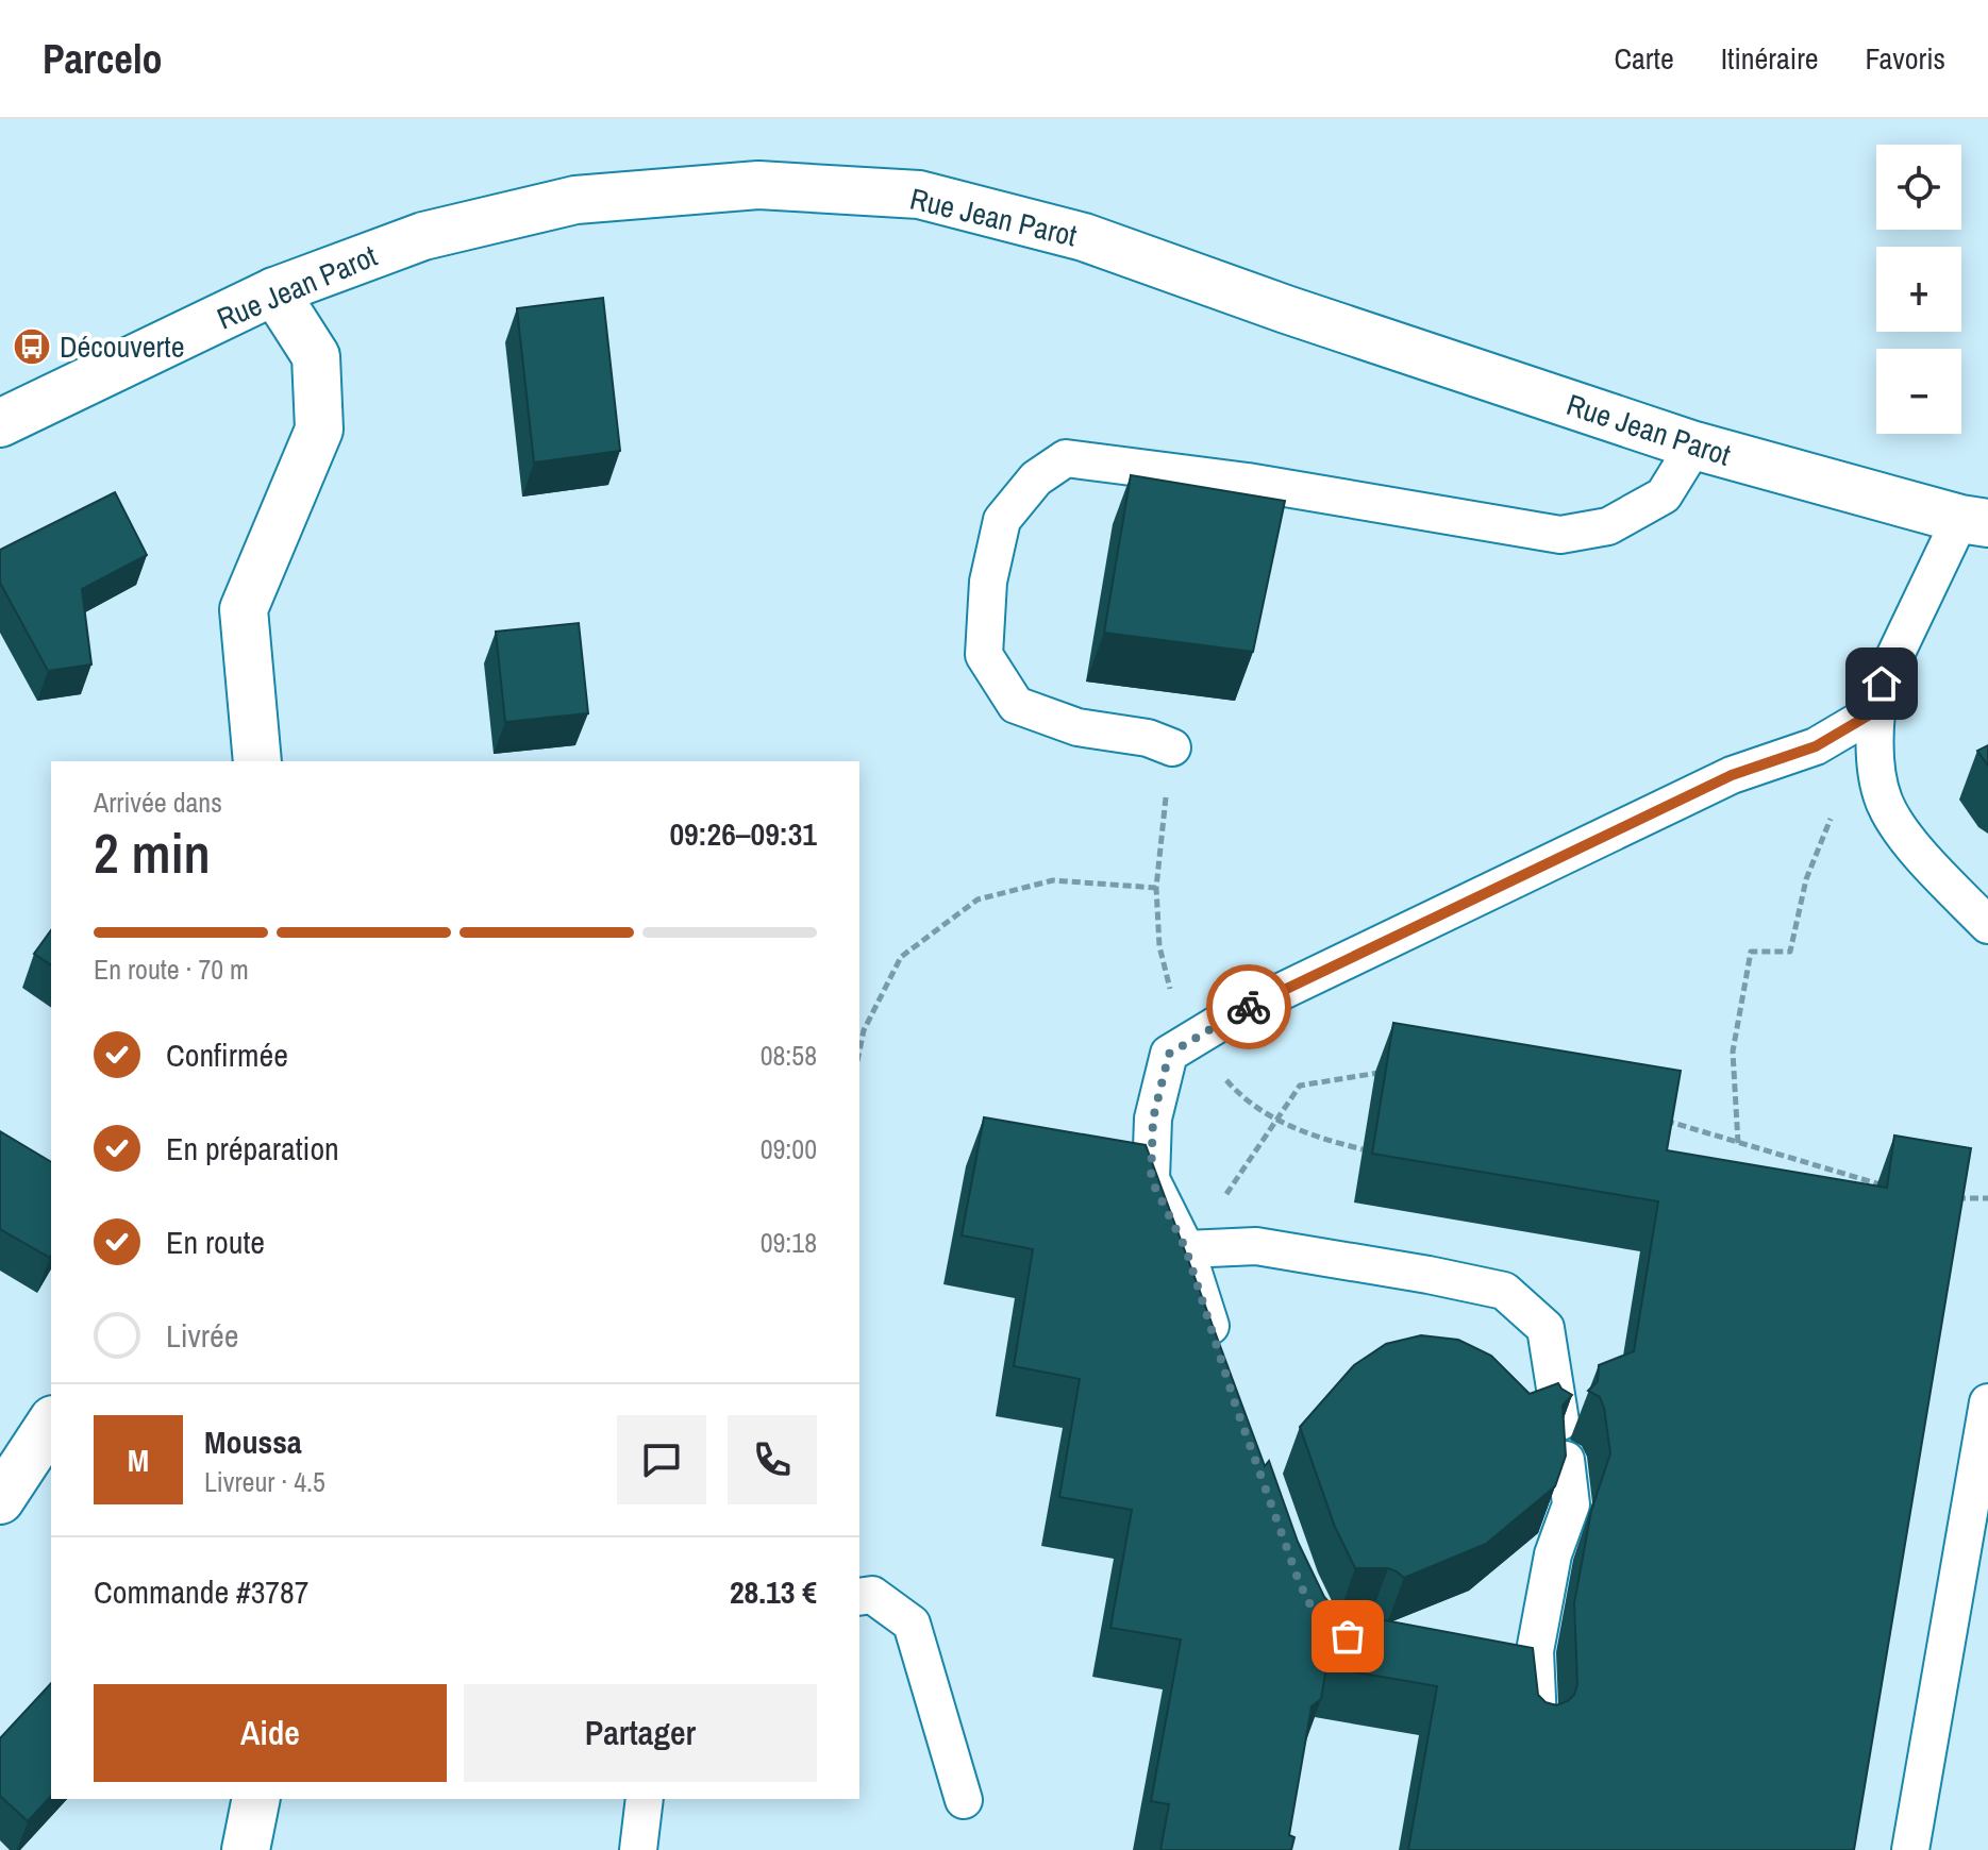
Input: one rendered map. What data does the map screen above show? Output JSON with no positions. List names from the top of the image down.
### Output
{
  "streets": {
    "street": ["Rue Jean Parot"]
  },
  "places": {
    "bus stop": ["Découverte"]
  },
  "page": {
    "header": "Parcelo",
    "nav": ["Carte", "Itinéraire", "Favoris"],
    "map_buttons": ["+", "−"],
    "heading": ["2 min", "Arrivée dans", "09:26–09:31"],
    "panel": [
      "Moussa",
      "Livreur · 4.5",
      "Commande #3787",
      "28.13 €"
    ],
    "bar": "En route · 70 m",
    "list": [
      ["Confirmée", "08:58"],
      ["En préparation", "09:00"],
      ["En route", "09:18"],
      "Livrée"
    ],
    "round": "M",
    "buttons": ["Aide", "Partager"]
  }
}
